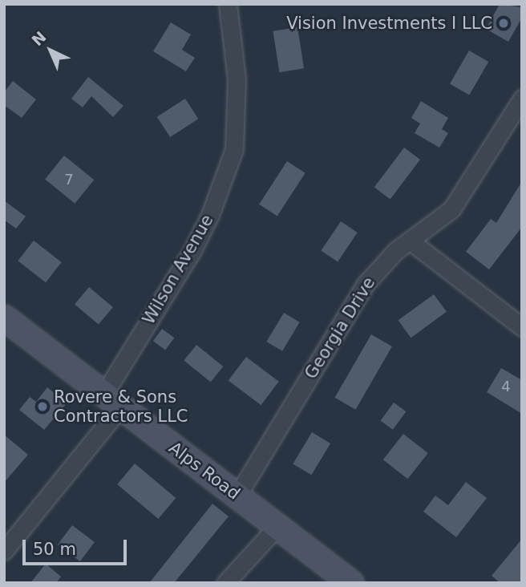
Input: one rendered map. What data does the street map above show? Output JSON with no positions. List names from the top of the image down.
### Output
{
  "streets": {
    "main road": ["Alps Road"],
    "street": ["Wilson Avenue", "Georgia Drive"]
  },
  "crossings": [
    ["Wilson Avenue", "Alps Road"],
    ["Georgia Drive", "Alps Road"]
  ],
  "places": ["Vision Investments I LLC", "Rovere & Sons Contractors LLC"],
  "house_numbers": ["7", "4"],
  "scale_bar": "50 m",
  "north": "top left"
}
